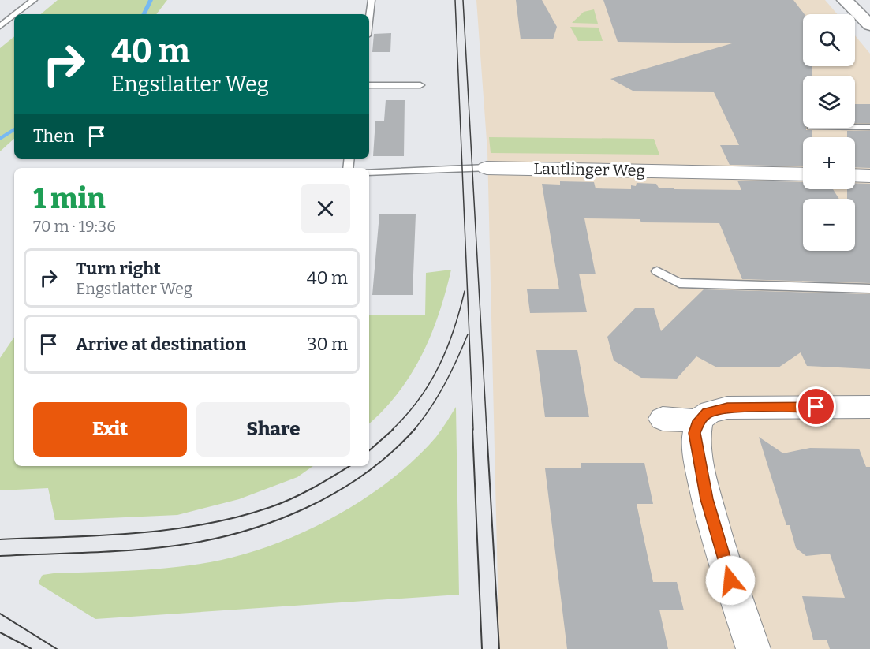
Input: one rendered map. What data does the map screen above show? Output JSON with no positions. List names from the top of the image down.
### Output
{
  "streets": {
    "street": ["Lautlinger Weg"]
  },
  "page": {
    "map_buttons": ["+", "−"],
    "turn": ["40 m", "Engstlatter Weg"],
    "then": "Then",
    "heading": ["1 min", "70 m · 19:36"],
    "list": [
      {
        "name": "Turn right",
        "note": "Engstlatter Weg",
        "value": "40 m"
      },
      {
        "name": "Arrive at destination",
        "value": "30 m"
      }
    ],
    "buttons": ["Exit", "Share"]
  }
}
